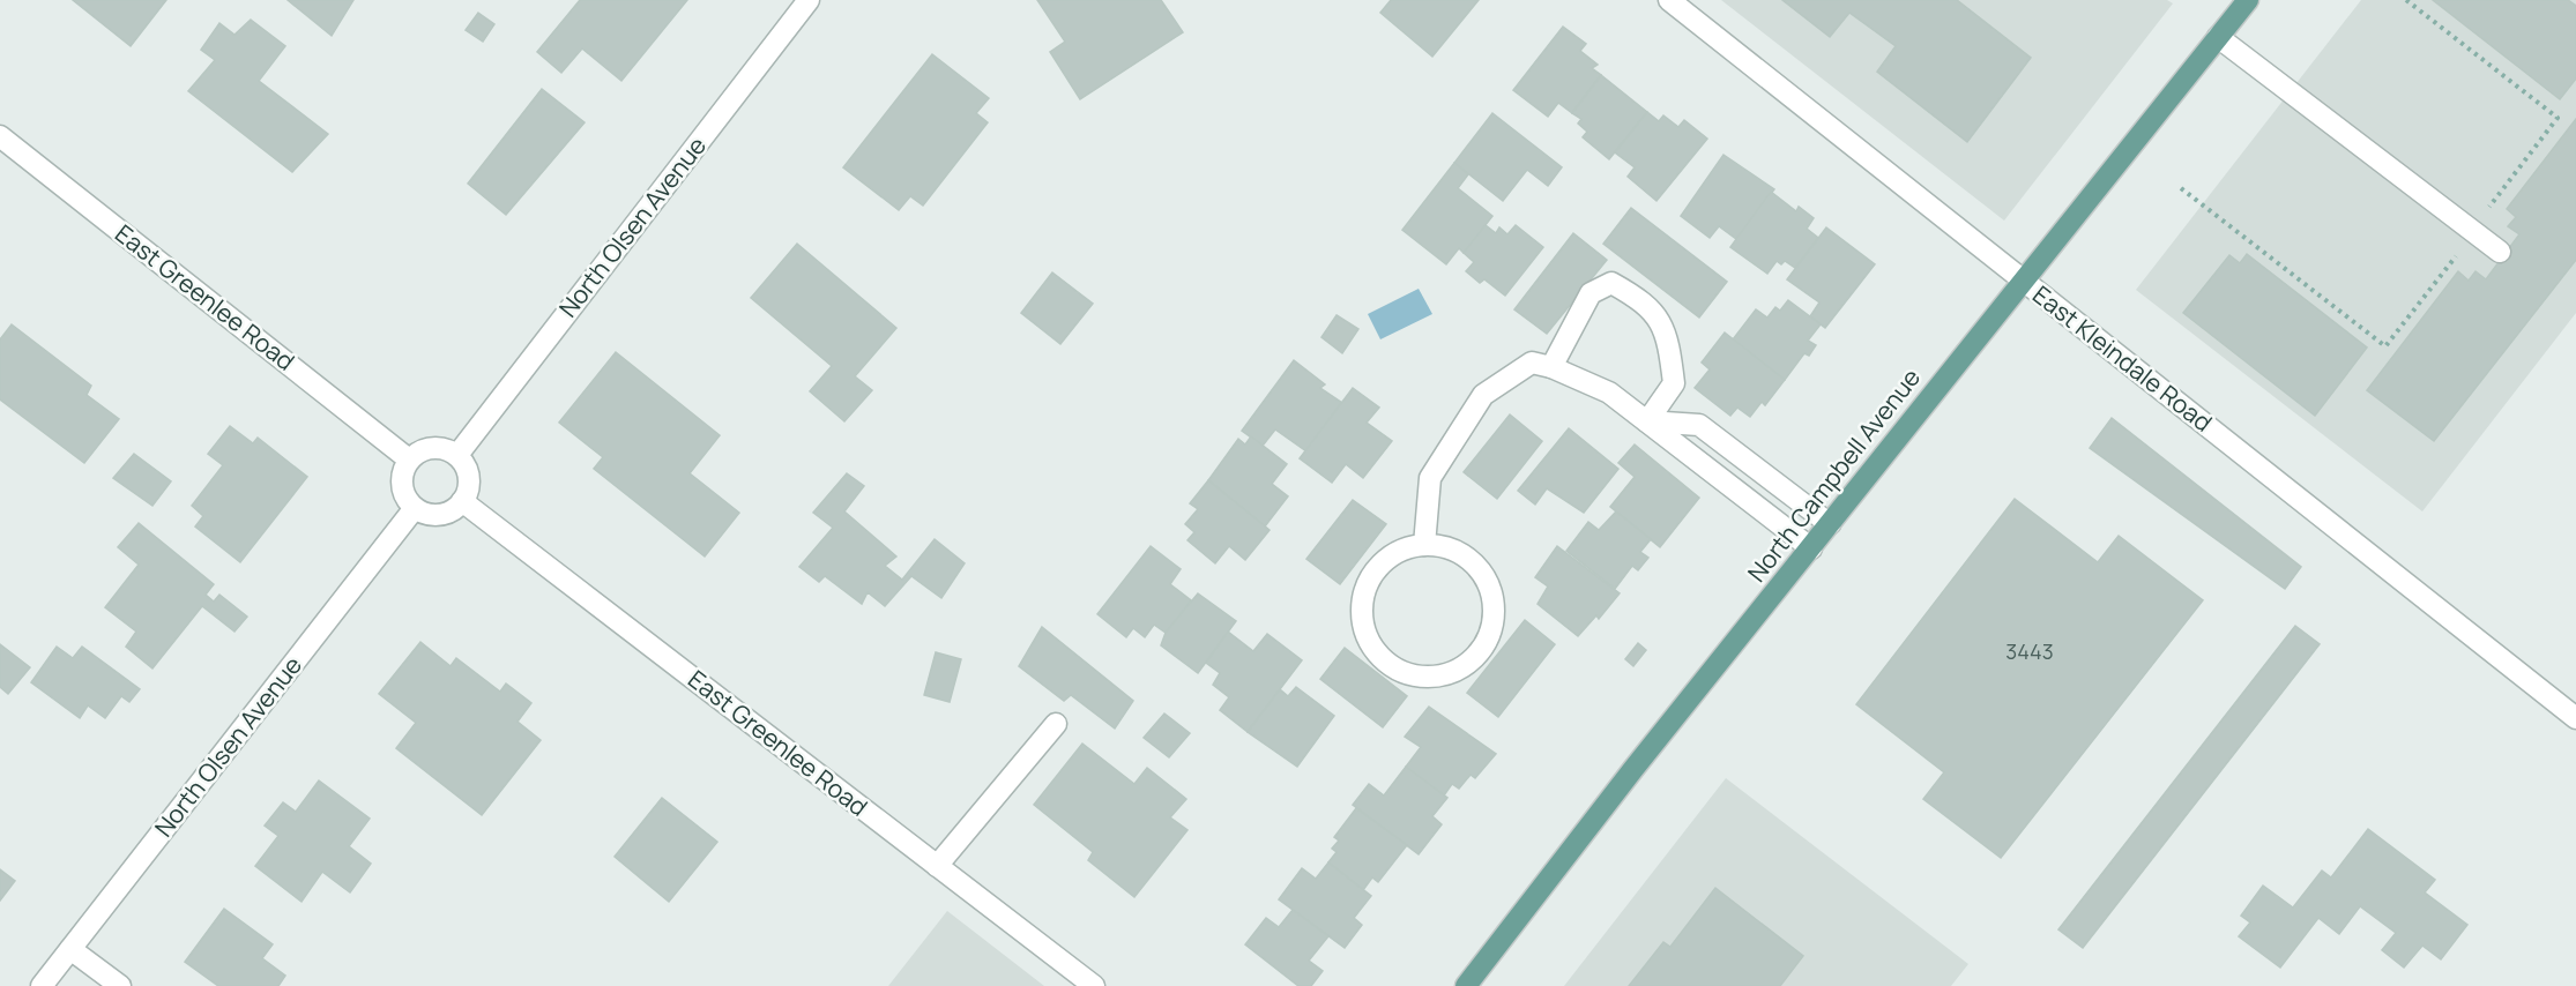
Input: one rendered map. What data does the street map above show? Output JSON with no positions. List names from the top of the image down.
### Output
{
  "streets": {
    "main road": ["North Campbell Avenue"],
    "street": ["North Olsen Avenue", "East Greenlee Road", "East Kleindale Road"]
  },
  "crossings": [
    ["North Olsen Avenue", "East Greenlee Road"],
    ["East Kleindale Road", "North Campbell Avenue"]
  ],
  "house_numbers": ["3443"]
}
